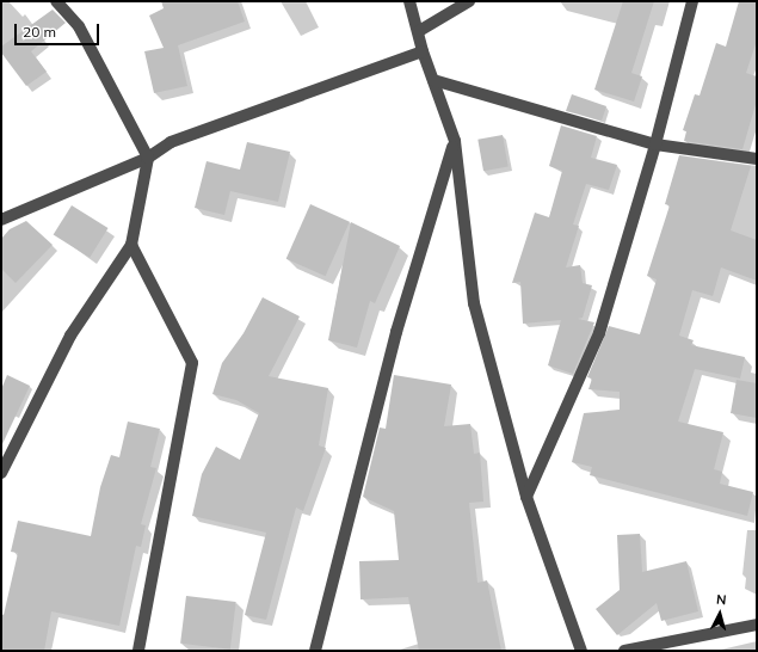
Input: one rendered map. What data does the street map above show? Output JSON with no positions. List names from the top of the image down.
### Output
{
  "scale_bar": "20 m",
  "north": "top"
}
